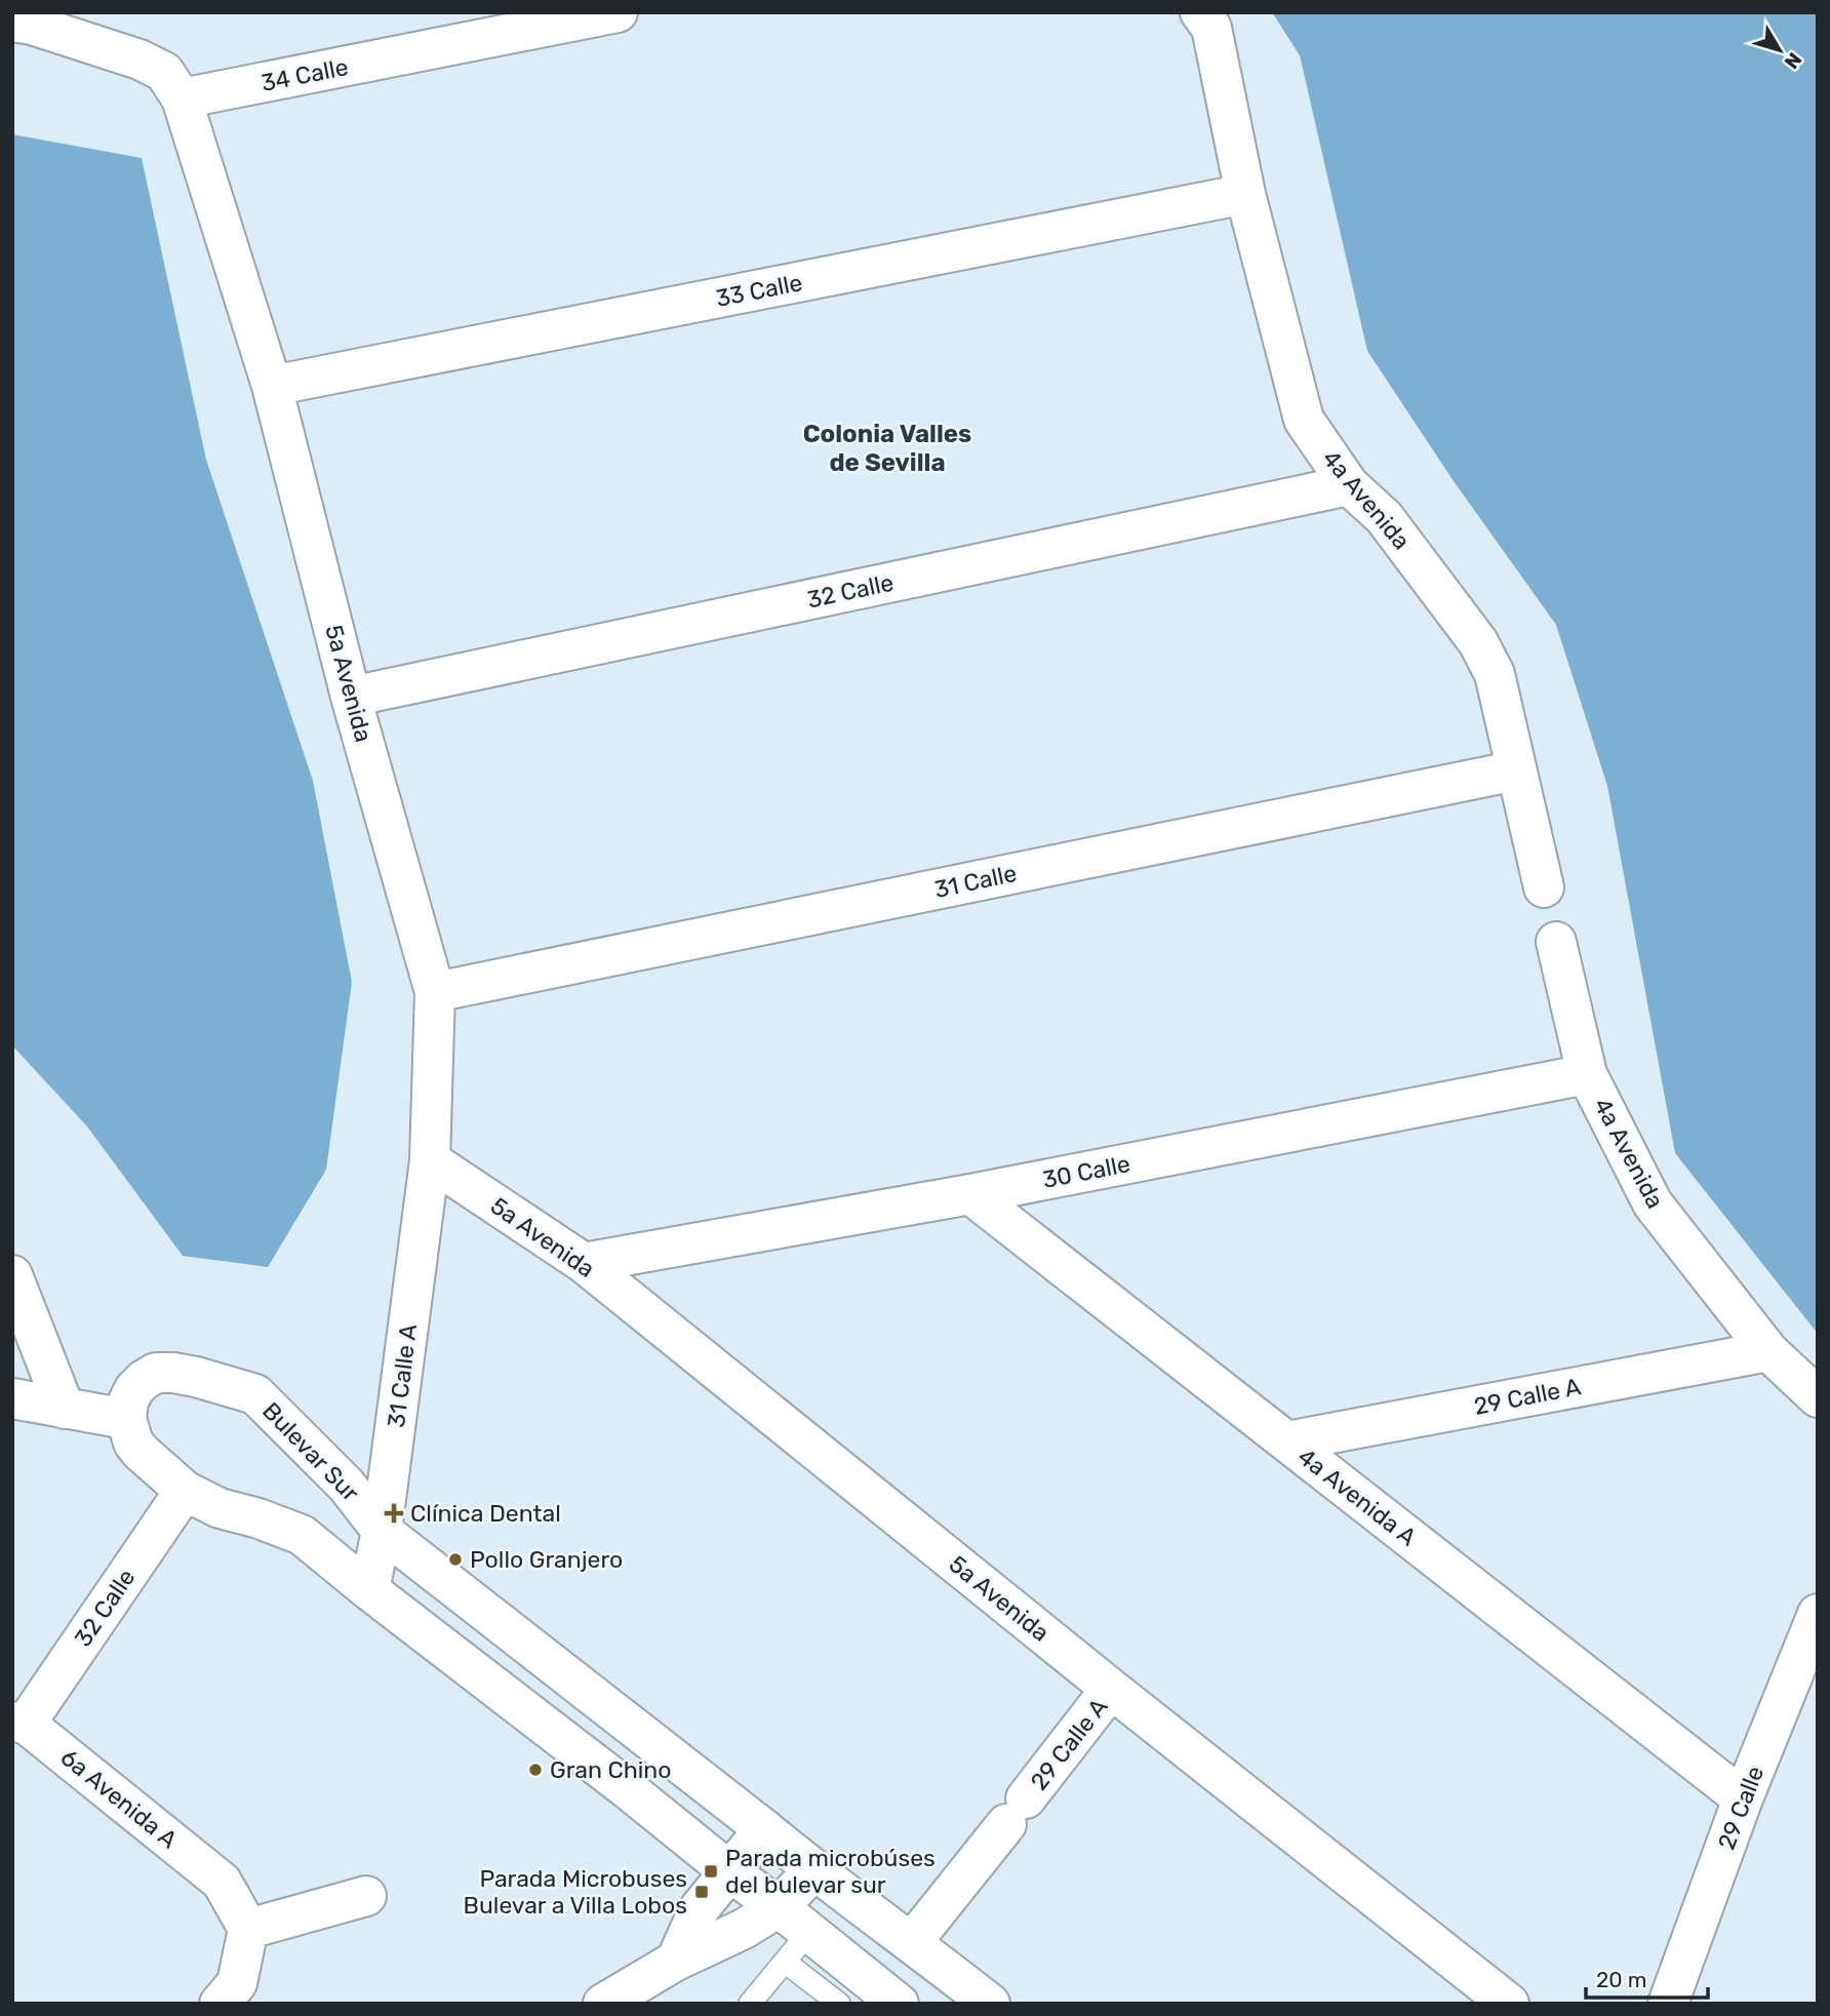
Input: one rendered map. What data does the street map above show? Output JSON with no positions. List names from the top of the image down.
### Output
{
  "streets": {
    "street": [
      "34 Calle",
      "33 Calle",
      "4a Avenida",
      "32 Calle",
      "5a Avenida",
      "31 Calle",
      "30 Calle",
      "31 Calle A",
      "29 Calle A",
      "Bulevar Sur",
      "4a Avenida A",
      "6a Avenida A",
      "29 Calle"
    ]
  },
  "crossings": [
    ["34 Calle", "5a Avenida"],
    ["33 Calle", "4a Avenida"],
    ["33 Calle", "5a Avenida"],
    ["4a Avenida", "32 Calle"],
    ["4a Avenida", "31 Calle"],
    ["4a Avenida", "30 Calle"],
    ["4a Avenida", "29 Calle A"],
    ["32 Calle", "5a Avenida"],
    ["32 Calle", "6a Avenida A"],
    ["5a Avenida", "31 Calle"],
    ["5a Avenida", "30 Calle"],
    ["5a Avenida", "31 Calle A"],
    ["5a Avenida", "29 Calle A"],
    ["30 Calle", "4a Avenida A"],
    ["31 Calle A", "Bulevar Sur"],
    ["29 Calle A", "Bulevar Sur"],
    ["29 Calle A", "4a Avenida A"],
    ["4a Avenida A", "29 Calle"]
  ],
  "districts": ["Colonia Valles de Sevilla"],
  "places": {
    "health": ["Clínica Dental"],
    "other": ["Pollo Granjero", "Gran Chino"],
    "transit": ["Parada microbúses del bulevar sur", "Parada Microbuses Bulevar a Villa Lobos"]
  },
  "scale_bar": "20 m",
  "north": "bottom right"
}
